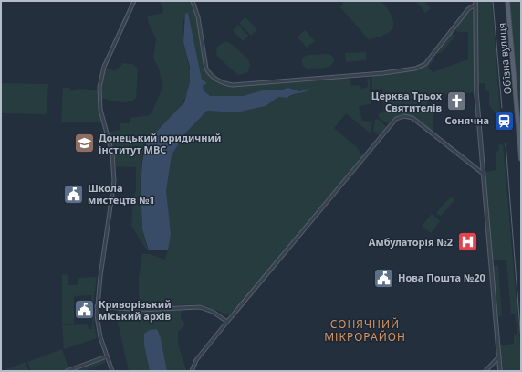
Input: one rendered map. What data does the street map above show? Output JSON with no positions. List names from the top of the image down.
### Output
{
  "streets": {
    "main road": ["Обʼїзна вулиця"]
  },
  "districts": ["СОНЯЧНИЙ МІКРОРАЙОН"],
  "places": {
    "church": ["Церква Трьох Святителів"],
    "station": ["Сонячна"],
    "school or university": ["Донецький юридичний інститут МВС"],
    "public building": ["Школа мистецтв №1", "Нова Пошта №20", "Криворізький міський архів"],
    "hospital": ["Амбулаторія №2"]
  }
}
